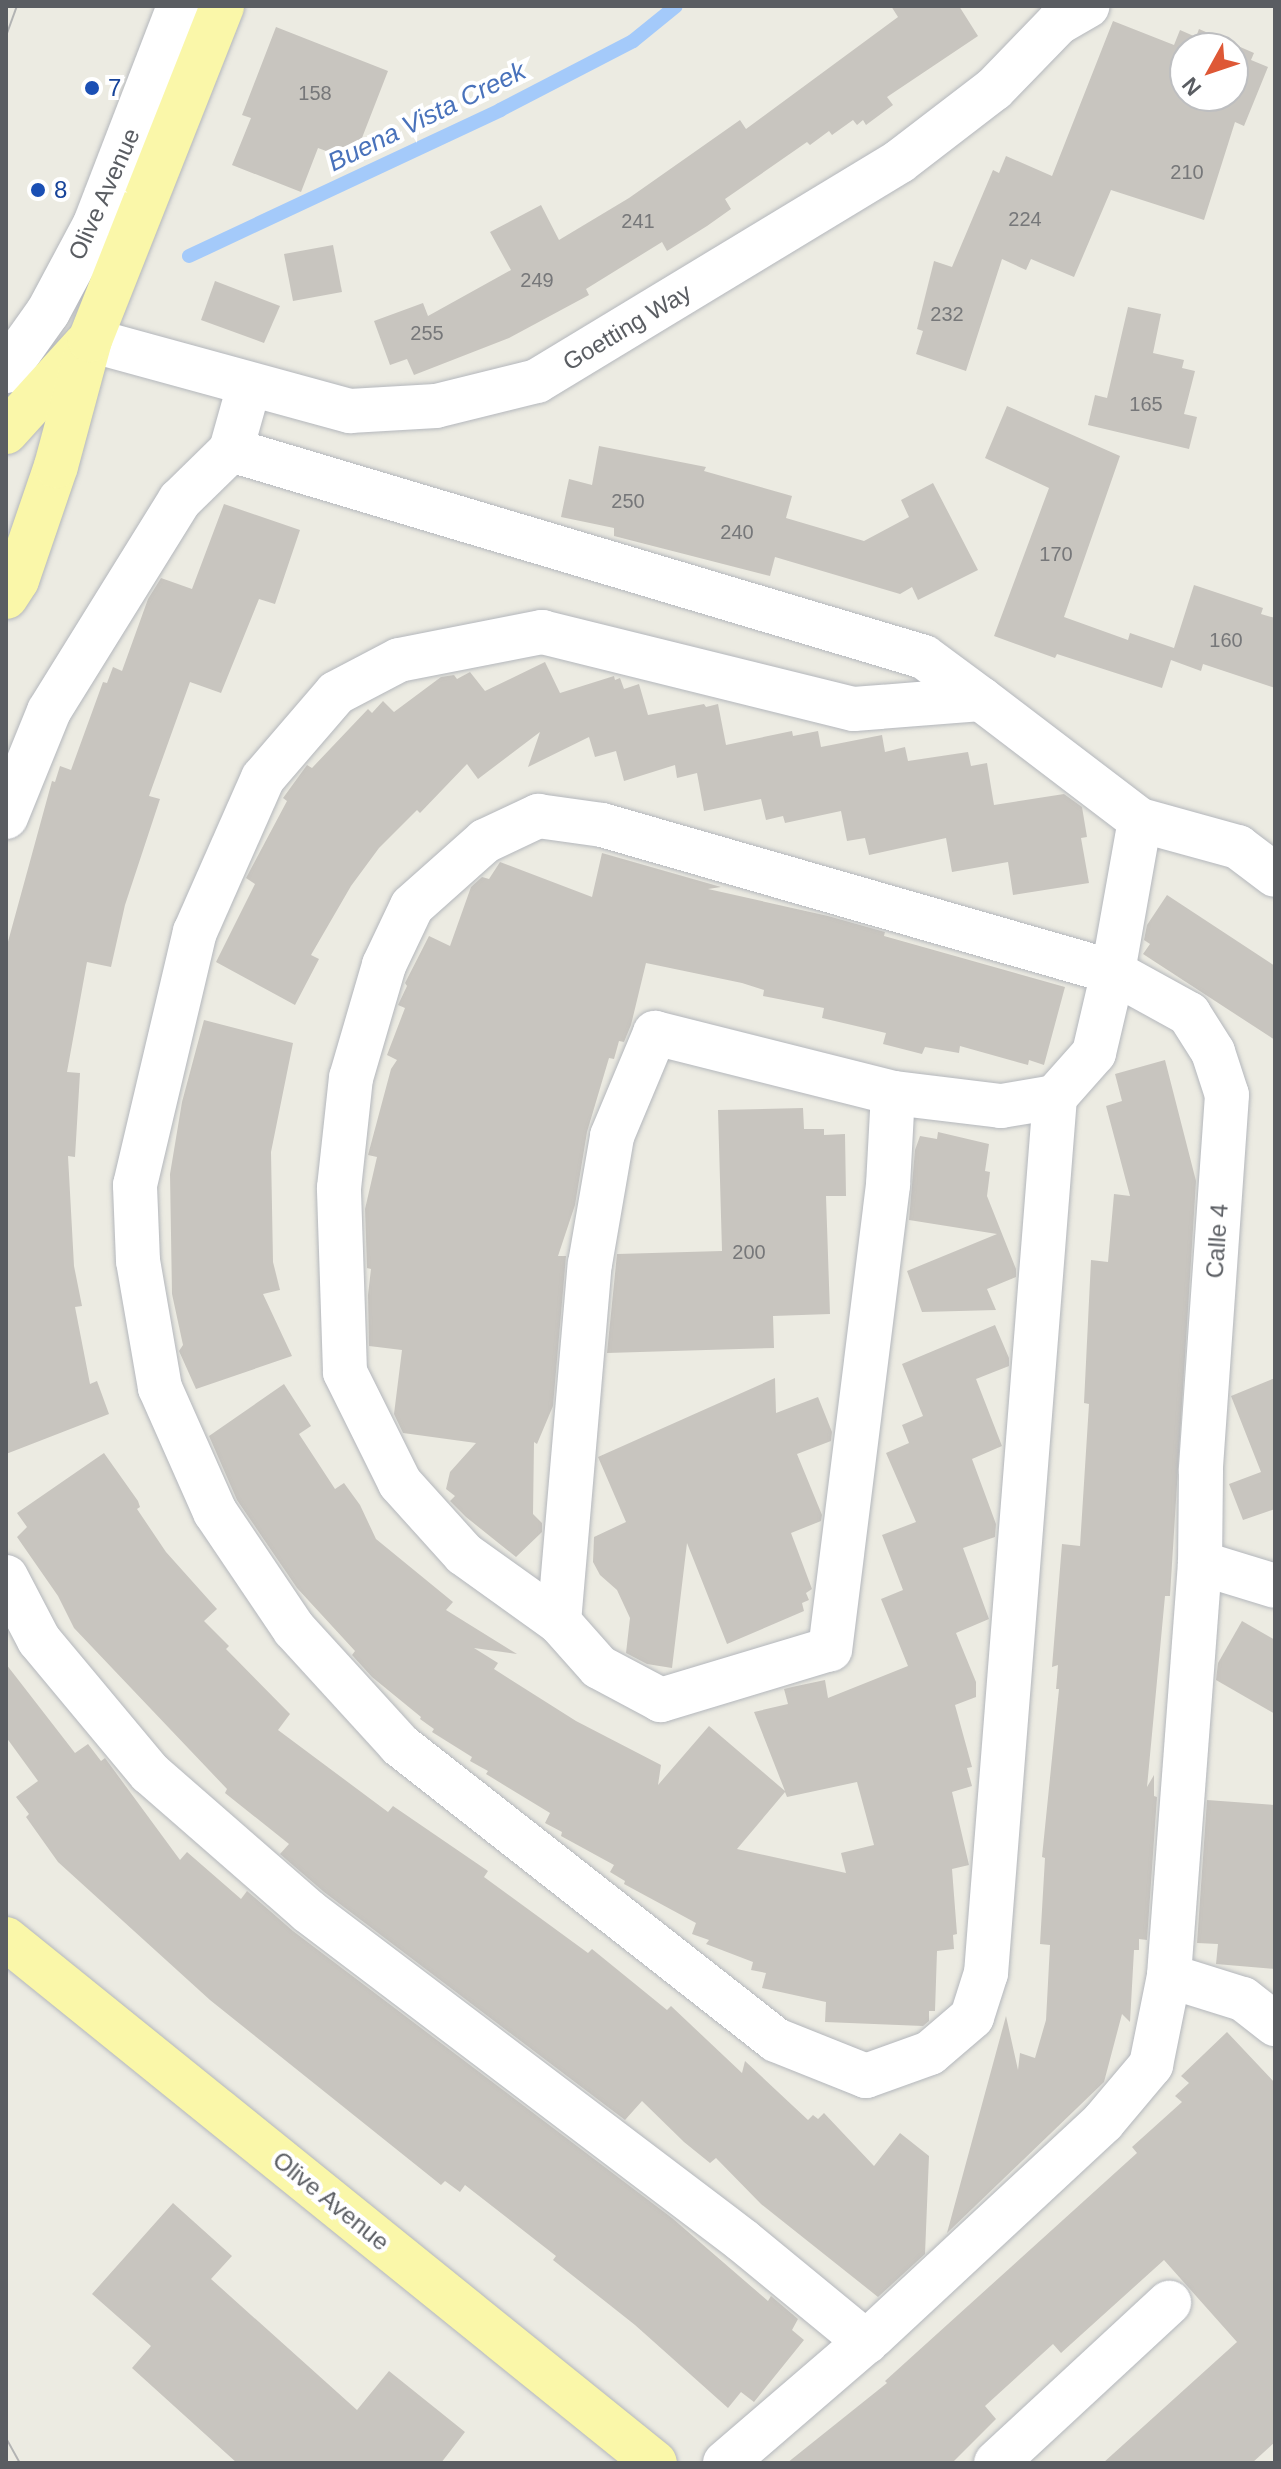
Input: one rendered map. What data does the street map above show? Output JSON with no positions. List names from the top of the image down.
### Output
{
  "streets": {
    "main road": ["Olive Avenue"],
    "street": ["Goetting Way", "Calle 4"]
  },
  "crossings": [
    ["Olive Avenue", "Goetting Way"]
  ],
  "water": ["Buena Vista Creek"],
  "places": ["7", "8"],
  "house_numbers": [
    "158",
    "210",
    "224",
    "241",
    "249",
    "232",
    "255",
    "165",
    "250",
    "240",
    "170",
    "160",
    "200"
  ],
  "north": "bottom left"
}
